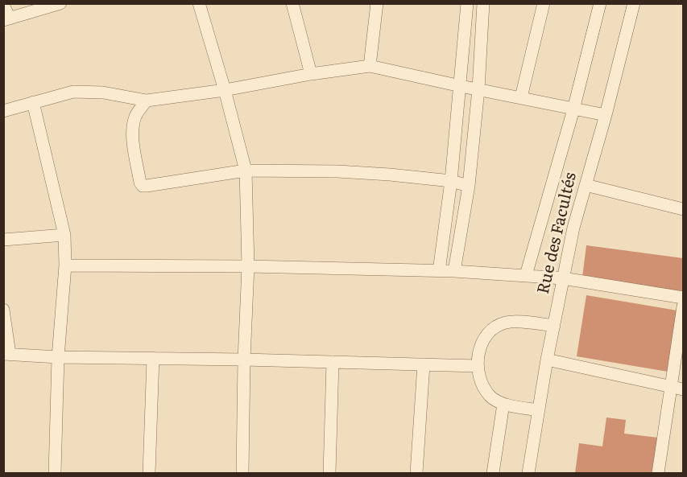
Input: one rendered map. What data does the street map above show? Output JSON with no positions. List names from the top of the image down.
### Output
{
  "streets": {
    "street": ["Rue des Facultés"]
  }
}
